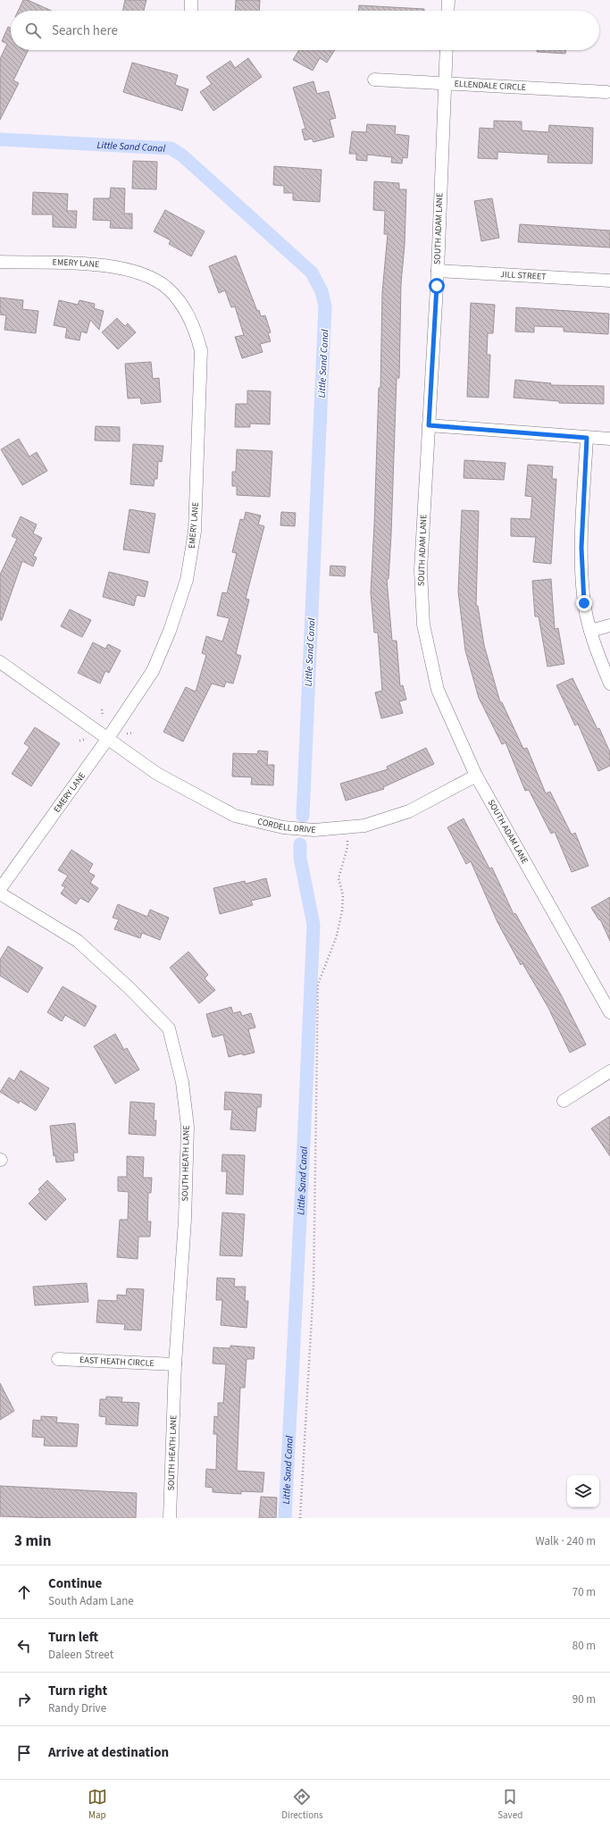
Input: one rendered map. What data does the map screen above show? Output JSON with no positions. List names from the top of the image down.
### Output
{
  "streets": {
    "street": [
      "ELLENDALE CIRCLE",
      "SOUTH ADAM LANE",
      "EMERY LANE",
      "JILL STREET",
      "CORDELL DRIVE",
      "SOUTH HEATH LANE",
      "EAST HEATH CIRCLE"
    ]
  },
  "crossings": [
    ["ELLENDALE CIRCLE", "SOUTH ADAM LANE"],
    ["SOUTH ADAM LANE", "JILL STREET"],
    ["SOUTH ADAM LANE", "CORDELL DRIVE"],
    ["EMERY LANE", "CORDELL DRIVE"],
    ["SOUTH HEATH LANE", "EAST HEATH CIRCLE"]
  ],
  "water": ["Little Sand Canal"],
  "page": {
    "search": "Search here",
    "heading": ["3 min", "Walk · 240 m"],
    "list": [
      ["Continue", "South Adam Lane", "70 m"],
      ["Turn left", "Daleen Street", "80 m"],
      ["Turn right", "Randy Drive", "90 m"],
      "Arrive at destination"
    ],
    "nav": ["Map", "Directions", "Saved"]
  }
}
